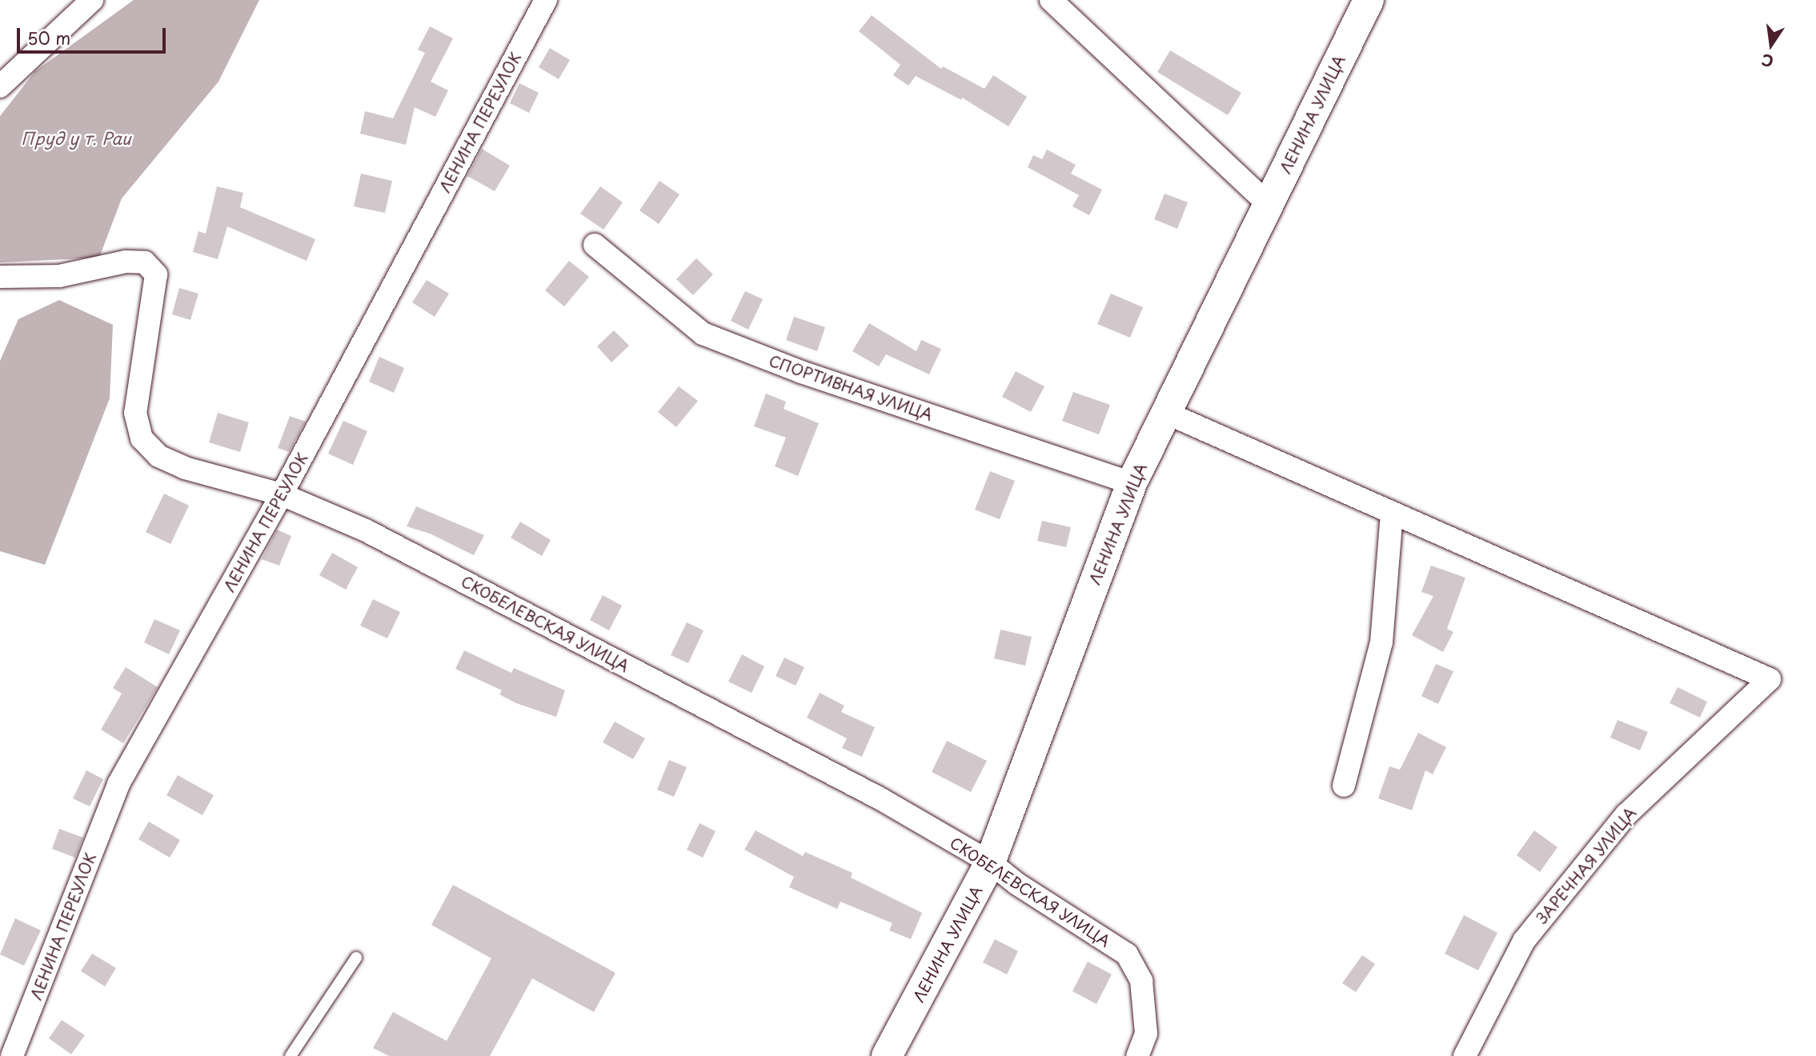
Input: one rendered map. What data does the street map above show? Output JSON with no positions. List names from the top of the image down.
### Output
{
  "streets": {
    "street": [
      "ЛЕНИНА УЛИЦА",
      "ЛЕНИНА ПЕРЕУЛОК",
      "СПОРТИВНАЯ УЛИЦА",
      "СКОБЕЛЕВСКАЯ УЛИЦА",
      "ЗАРЕЧНАЯ УЛИЦА"
    ]
  },
  "crossings": [
    ["ЛЕНИНА УЛИЦА", "СПОРТИВНАЯ УЛИЦА"],
    ["ЛЕНИНА УЛИЦА", "СКОБЕЛЕВСКАЯ УЛИЦА"],
    ["ЛЕНИНА ПЕРЕУЛОК", "СКОБЕЛЕВСКАЯ УЛИЦА"]
  ],
  "water": ["Пруд у т. Раи"],
  "scale_bar": "50 m",
  "north": "bottom"
}
